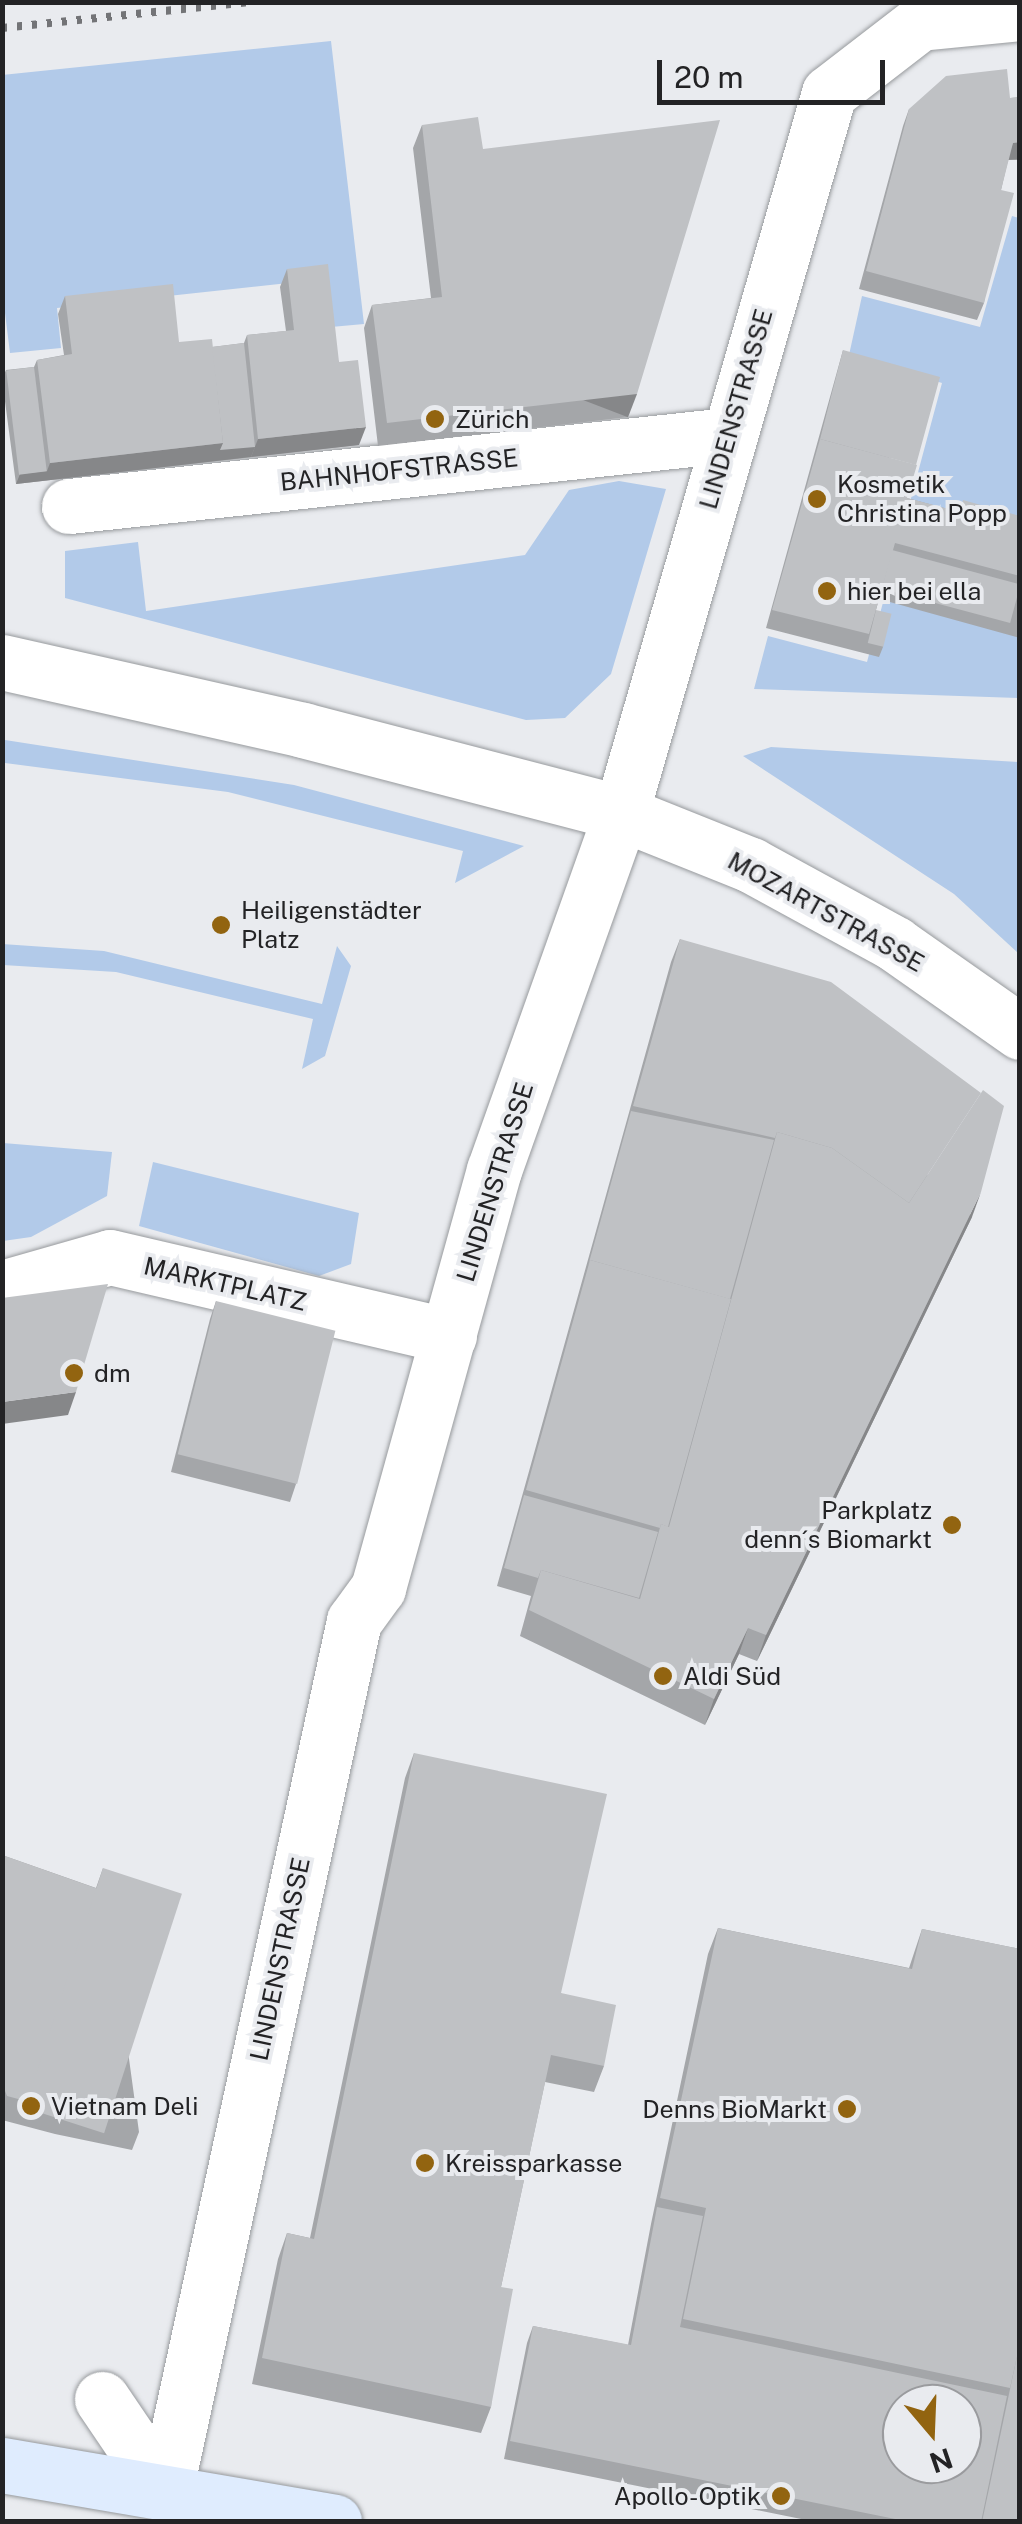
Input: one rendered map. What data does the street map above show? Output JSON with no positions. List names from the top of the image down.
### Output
{
  "streets": {
    "street": [
      "LINDENSTRASSE",
      "BAHNHOFSTRASSE",
      "MOZARTSTRASSE",
      "MARKTPLATZ"
    ]
  },
  "crossings": [
    ["LINDENSTRASSE", "BAHNHOFSTRASSE"],
    ["LINDENSTRASSE", "MOZARTSTRASSE"],
    ["LINDENSTRASSE", "MARKTPLATZ"]
  ],
  "places": [
    "Zürich",
    "Kosmetik Christina Popp",
    "hier bei ella",
    "Heiligenstädter Platz",
    "dm",
    "Parkplatz denn´s Biomarkt",
    "Aldi Süd",
    "Vietnam Deli",
    "Denns BioMarkt",
    "Kreissparkasse",
    "Apollo-Optik"
  ],
  "scale_bar": "20 m",
  "north": "bottom"
}
